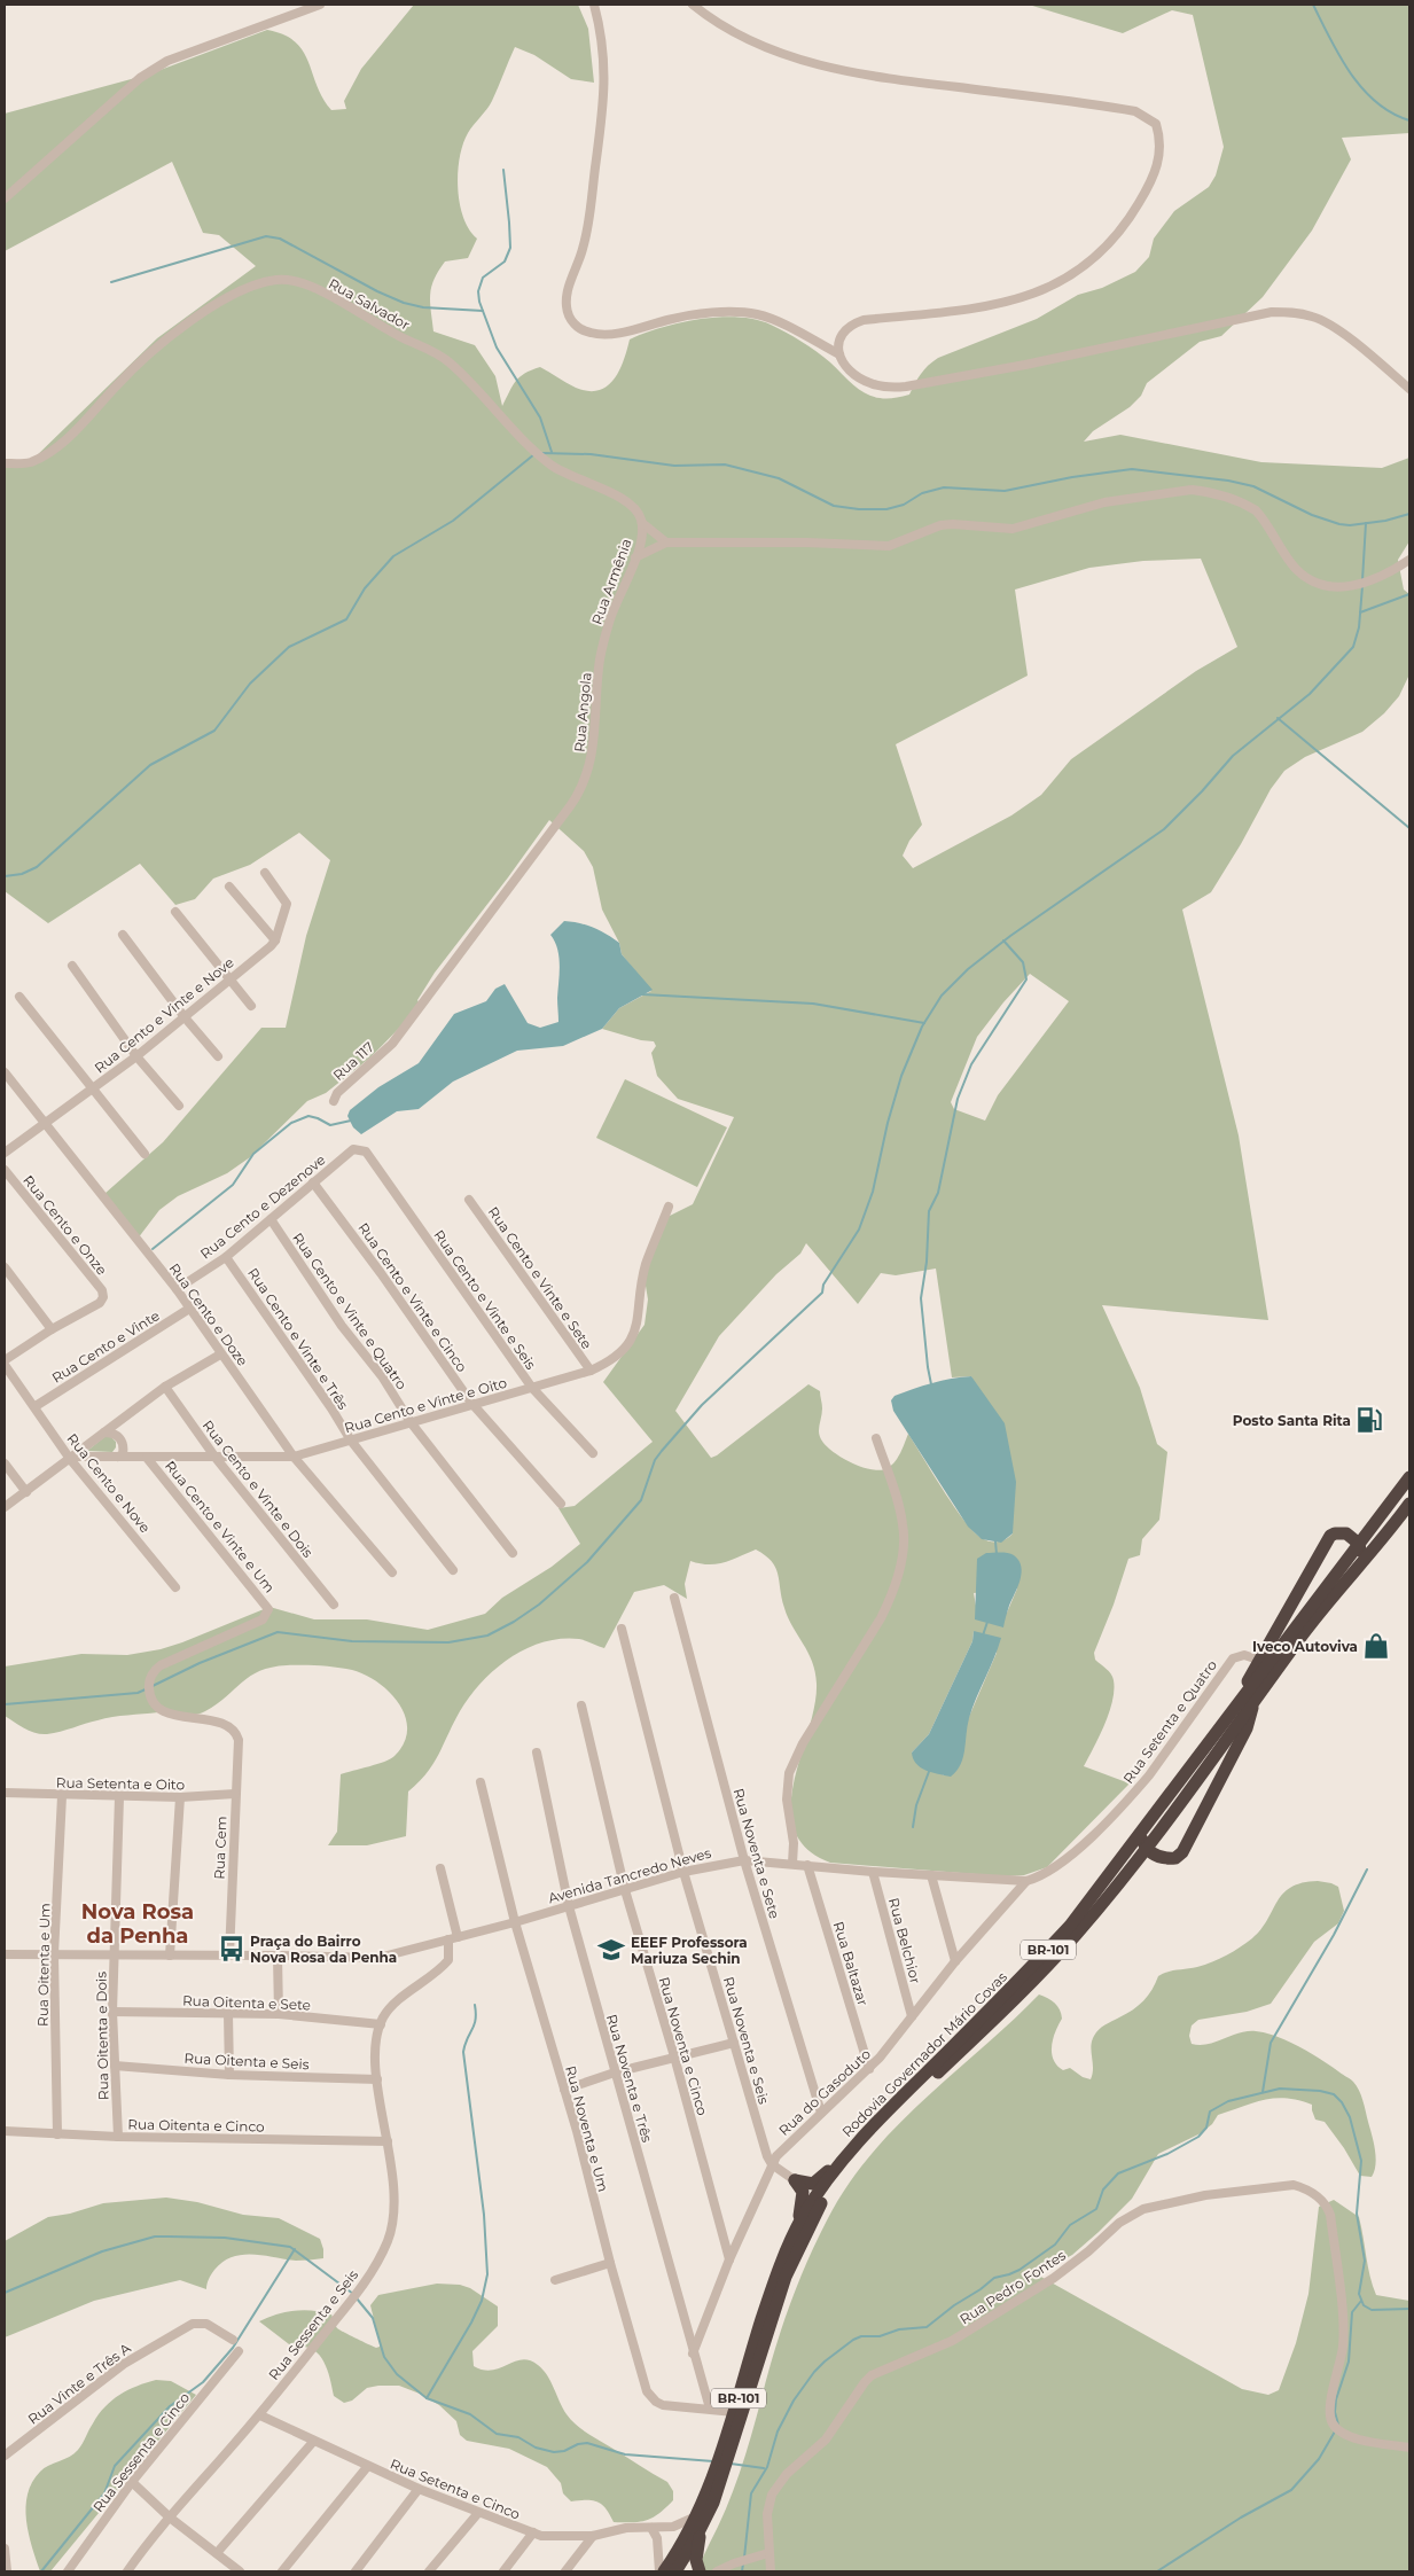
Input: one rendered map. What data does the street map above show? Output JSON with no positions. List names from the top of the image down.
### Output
{
  "streets": {
    "highway": ["BR-101", "Rodovia Governador Mário Covas"],
    "street": [
      "Rua Salvador",
      "Rua Armênia",
      "Rua Angola",
      "Rua Cento e Vinte e Nove",
      "Rua 117",
      "Rua Cento e Dezenove",
      "Rua Cento e Onze",
      "Rua Cento e Vinte e Sete",
      "Rua Cento e Vinte e Cinco",
      "Rua Cento e Vinte e Seis",
      "Rua Cento e Vinte e Quatro",
      "Rua Cento e Doze",
      "Rua Cento e Vinte e Três",
      "Rua Cento e Vinte",
      "Rua Cento e Vinte e Oito",
      "Rua Cento e Nove",
      "Rua Cento e Vinte e Dois",
      "Rua Cento e Vinte e Um",
      "Rua Setenta e Quatro",
      "Rua Setenta e Oito",
      "Rua Cem",
      "Rua Noventa e Sete",
      "Avenida Tancredo Neves",
      "Rua Belchior",
      "Rua Baltazar",
      "Rua Oitenta e Um",
      "Rua Oitenta e Sete",
      "Rua Oitenta e Dois",
      "Rua Noventa e Seis",
      "Rua Noventa e Cinco",
      "Rua Oitenta e Seis",
      "Rua Noventa e Três",
      "Rua do Gasoduto",
      "Rua Oitenta e Cinco",
      "Rua Noventa e Um",
      "Rua Pedro Fontes",
      "Rua Sessenta e Seis",
      "Rua Vinte e Três A",
      "Rua Sessenta e Cinco",
      "Rua Setenta e Cinco"
    ]
  },
  "crossings": [
    ["Rua Salvador", "Rua Armênia"],
    ["Rua Armênia", "Rua Angola"],
    ["Rua Angola", "Rua 117"],
    ["Rua Cento e Vinte e Nove", "Rua Cento e Doze"],
    ["Rua Cento e Dezenove", "Rua Cento e Vinte e Cinco"],
    ["Rua Cento e Dezenove", "Rua Cento e Vinte e Seis"],
    ["Rua Cento e Dezenove", "Rua Cento e Vinte e Quatro"],
    ["Rua Cento e Dezenove", "Rua Cento e Doze"],
    ["Rua Cento e Dezenove", "Rua Cento e Vinte e Três"],
    ["Rua Cento e Vinte e Sete", "Rua Cento e Vinte e Oito"],
    ["Rua Cento e Vinte e Cinco", "Rua Cento e Vinte e Oito"],
    ["Rua Cento e Vinte e Seis", "Rua Cento e Vinte e Oito"],
    ["Rua Cento e Vinte e Quatro", "Rua Cento e Vinte e Oito"],
    ["Rua Cento e Doze", "Rua Cento e Vinte"],
    ["Rua Cento e Doze", "Rua Cento e Vinte e Oito"],
    ["Rua Cento e Vinte e Três", "Rua Cento e Vinte e Oito"],
    ["Rua Cento e Vinte", "Rua Cento e Nove"],
    ["Rua Cento e Vinte e Oito", "Rua Cento e Nove"],
    ["Rua Cento e Vinte e Oito", "Rua Cento e Vinte e Dois"],
    ["Rua Cento e Vinte e Oito", "Rua Cento e Vinte e Um"],
    ["Rua Cento e Vinte e Um", "Rua Cem"],
    ["Rua Setenta e Quatro", "Avenida Tancredo Neves"],
    ["Rua Setenta e Quatro", "Rua do Gasoduto"],
    ["Rua Setenta e Oito", "Rua Cem"],
    ["Rua Setenta e Oito", "Rua Oitenta e Um"],
    ["Rua Setenta e Oito", "Rua Oitenta e Dois"],
    ["Rua Noventa e Sete", "Avenida Tancredo Neves"],
    ["Rua Noventa e Sete", "Rua do Gasoduto"],
    ["Avenida Tancredo Neves", "Rua Belchior"],
    ["Avenida Tancredo Neves", "Rua Baltazar"],
    ["Avenida Tancredo Neves", "Rua Noventa e Seis"],
    ["Avenida Tancredo Neves", "Rua Noventa e Cinco"],
    ["Avenida Tancredo Neves", "Rua Noventa e Três"],
    ["Avenida Tancredo Neves", "Rua do Gasoduto"],
    ["Avenida Tancredo Neves", "Rua Noventa e Um"],
    ["Avenida Tancredo Neves", "Rua Sessenta e Seis"],
    ["Rua Belchior", "Rua do Gasoduto"],
    ["Rua Baltazar", "Rua do Gasoduto"],
    ["Rua Oitenta e Um", "Rua Oitenta e Cinco"],
    ["Rua Oitenta e Sete", "Rua Oitenta e Dois"],
    ["Rua Oitenta e Sete", "Rua Sessenta e Seis"],
    ["Rua Oitenta e Dois", "Rua Oitenta e Seis"],
    ["Rua Oitenta e Dois", "Rua Oitenta e Cinco"],
    ["Rua Noventa e Seis", "Rua do Gasoduto"],
    ["Rua Noventa e Cinco", "Rua do Gasoduto"],
    ["Rodovia Governador Mário Covas", "Rua Noventa e Um"],
    ["Rodovia Governador Mário Covas", "Rua Setenta e Cinco"],
    ["Rua Oitenta e Seis", "Rua Sessenta e Seis"],
    ["Rua Noventa e Três", "Rua do Gasoduto"],
    ["Rua Noventa e Três", "Rua Noventa e Um"],
    ["Rua Oitenta e Cinco", "Rua Sessenta e Seis"],
    ["Rua Sessenta e Seis", "Rua Setenta e Cinco"]
  ],
  "districts": ["Nova Rosa da Penha"],
  "places": {
    "fuel station": ["Posto Santa Rita"],
    "shop": ["Iveco Autoviva"],
    "bus stop": ["Praça do Bairro Nova Rosa da Penha"],
    "school or university": ["EEEF Professora Mariuza Sechin"]
  }
}
